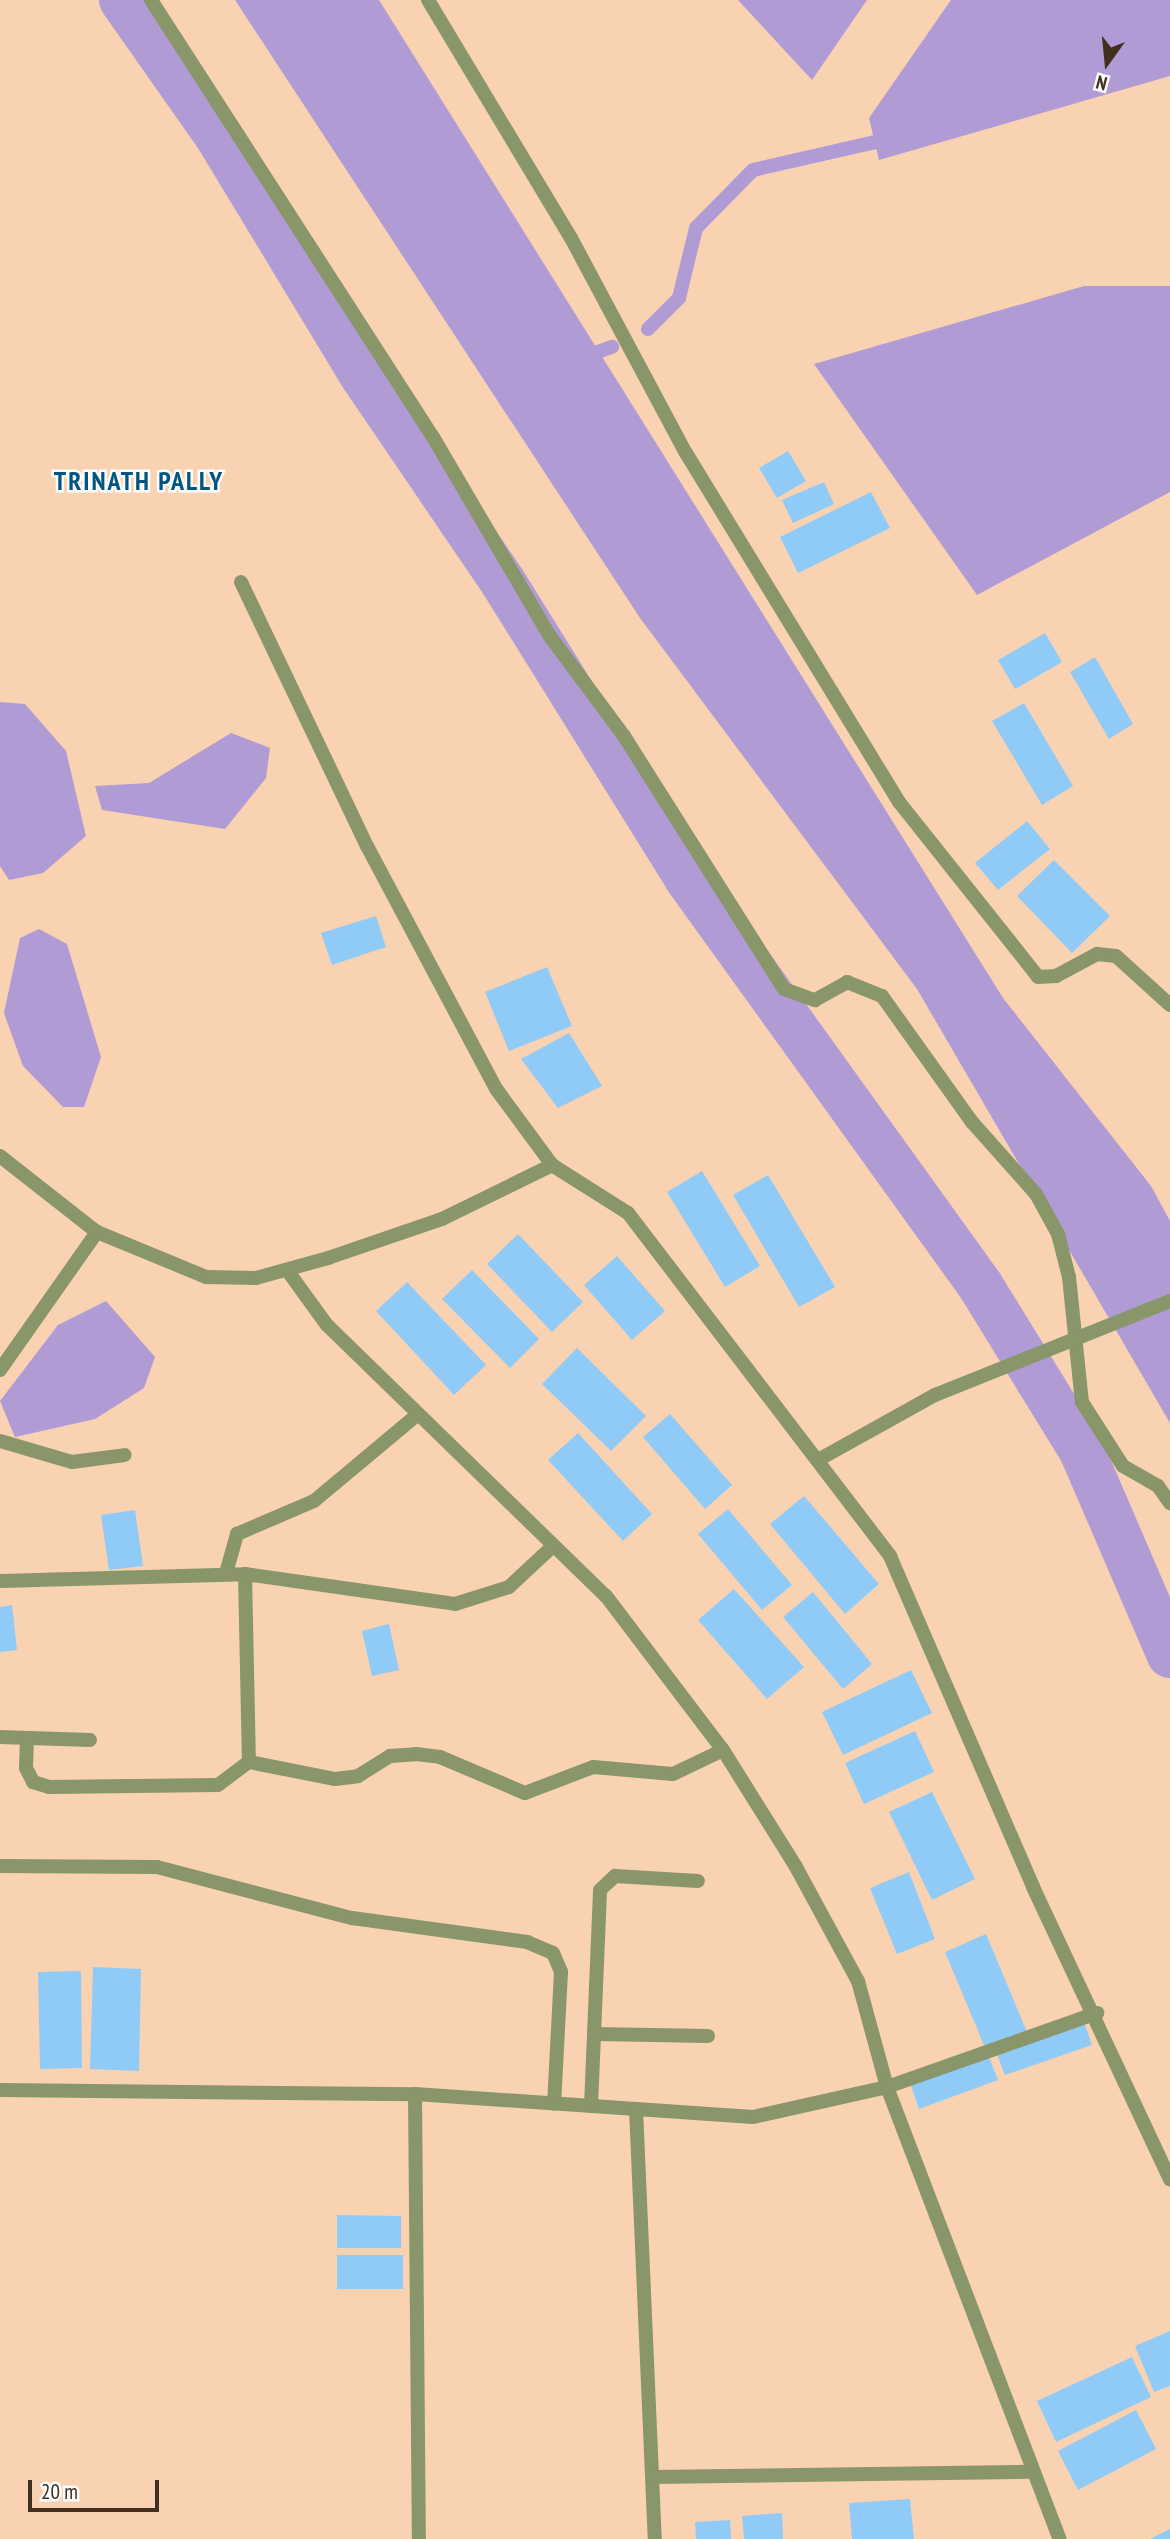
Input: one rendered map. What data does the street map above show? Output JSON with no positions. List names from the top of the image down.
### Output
{
  "districts": ["TRINATH PALLY"],
  "scale_bar": "20 m",
  "north": "bottom"
}
